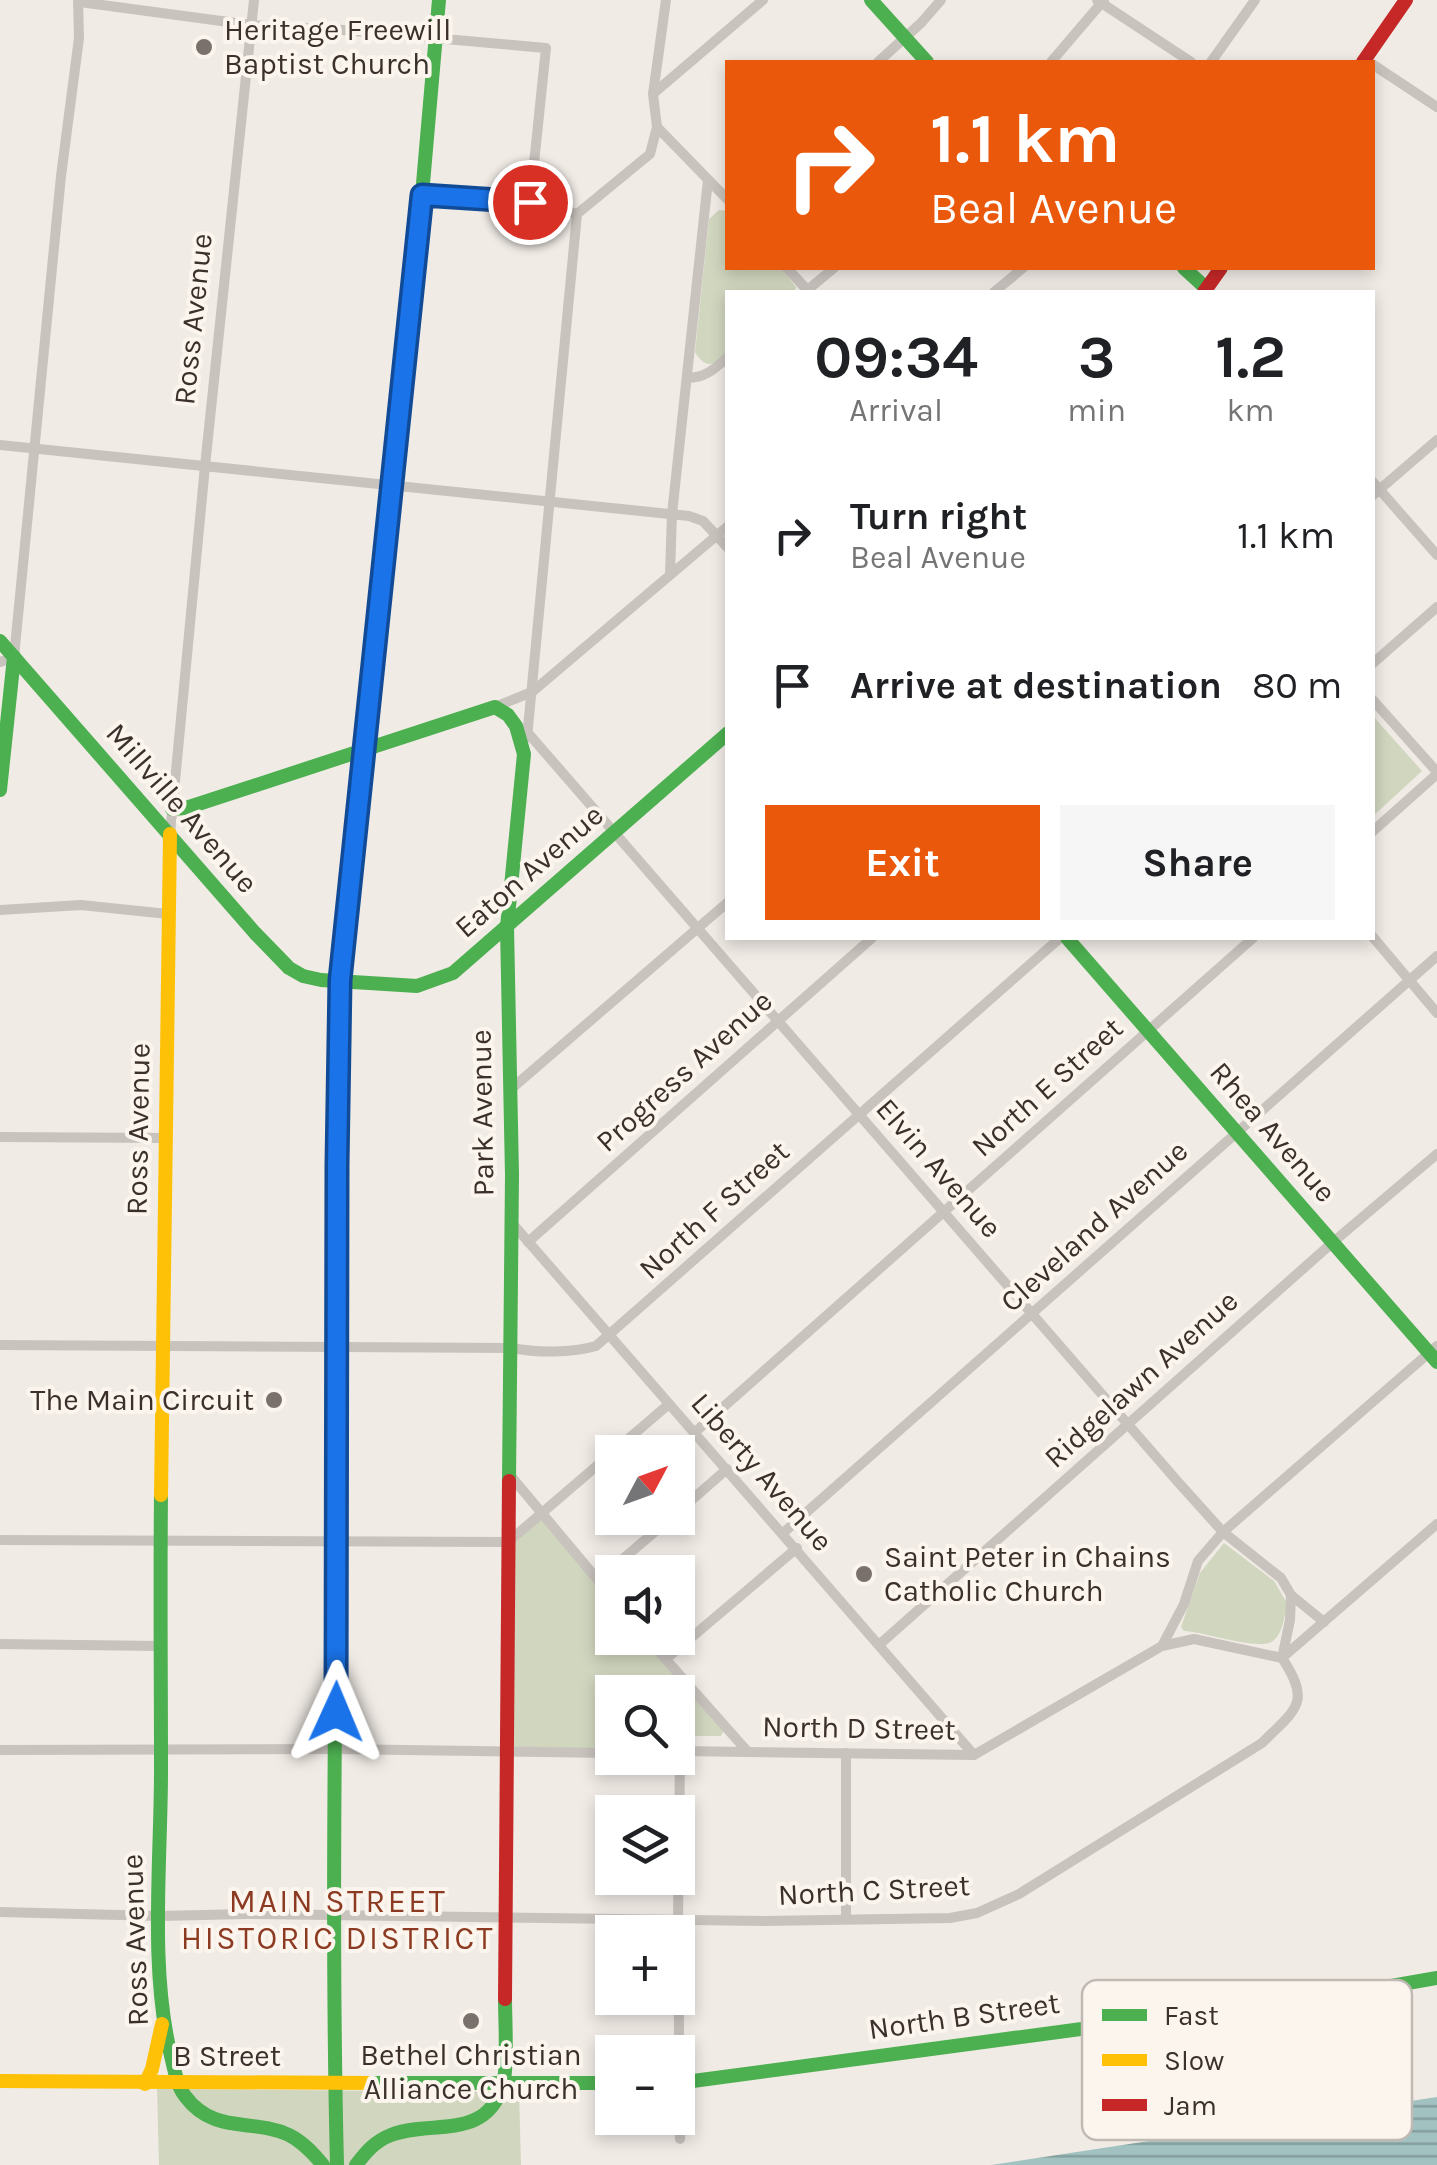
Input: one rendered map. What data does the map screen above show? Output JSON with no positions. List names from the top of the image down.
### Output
{
  "streets": {
    "main road": [
      "Ross Avenue",
      "Millville Avenue",
      "Eaton Avenue",
      "Park Avenue",
      "Rhea Avenue",
      "North B Street",
      "B Street"
    ],
    "street": [
      "Progress Avenue",
      "North E Street",
      "Elvin Avenue",
      "North F Street",
      "Cleveland Avenue",
      "Ridgelawn Avenue",
      "Liberty Avenue",
      "North D Street",
      "North C Street"
    ]
  },
  "crossings": [
    ["Ross Avenue", "Millville Avenue"],
    ["Ross Avenue", "North F Street"],
    ["Ross Avenue", "North C Street"],
    ["Ross Avenue", "B Street"],
    ["Millville Avenue", "Eaton Avenue"],
    ["Eaton Avenue", "Park Avenue"],
    ["Eaton Avenue", "Elvin Avenue"],
    ["Progress Avenue", "Elvin Avenue"],
    ["Progress Avenue", "Liberty Avenue"],
    ["North E Street", "Rhea Avenue"],
    ["North E Street", "Elvin Avenue"],
    ["North E Street", "Liberty Avenue"],
    ["Park Avenue", "Elvin Avenue"],
    ["Park Avenue", "North F Street"],
    ["Park Avenue", "Liberty Avenue"],
    ["Park Avenue", "North C Street"],
    ["Rhea Avenue", "Cleveland Avenue"],
    ["Rhea Avenue", "Ridgelawn Avenue"],
    ["Elvin Avenue", "North F Street"],
    ["Elvin Avenue", "Cleveland Avenue"],
    ["Elvin Avenue", "Ridgelawn Avenue"],
    ["Elvin Avenue", "North C Street"],
    ["North F Street", "Liberty Avenue"],
    ["Cleveland Avenue", "Liberty Avenue"],
    ["Ridgelawn Avenue", "Liberty Avenue"],
    ["Liberty Avenue", "North D Street"],
    ["North D Street", "North C Street"]
  ],
  "districts": ["MAIN STREET HISTORIC DISTRICT"],
  "places": [
    "Heritage Freewill Baptist Church",
    "The Main Circuit",
    "Saint Peter in Chains Catholic Church",
    "Bethel Christian Alliance Church"
  ],
  "legend": ["Fast", "Slow", "Jam"],
  "north": "top right",
  "page": {
    "turn": ["1.1 km", "Beal Avenue"],
    "eta": [
      "09:34",
      "Arrival",
      "3",
      "min",
      "1.2",
      "km"
    ],
    "list": [
      {
        "name": "Turn right",
        "note": "Beal Avenue",
        "value": "1.1 km"
      },
      {
        "name": "Arrive at destination",
        "value": "80 m"
      }
    ],
    "buttons": ["Exit", "Share"],
    "map_buttons": ["+", "−"]
  }
}
